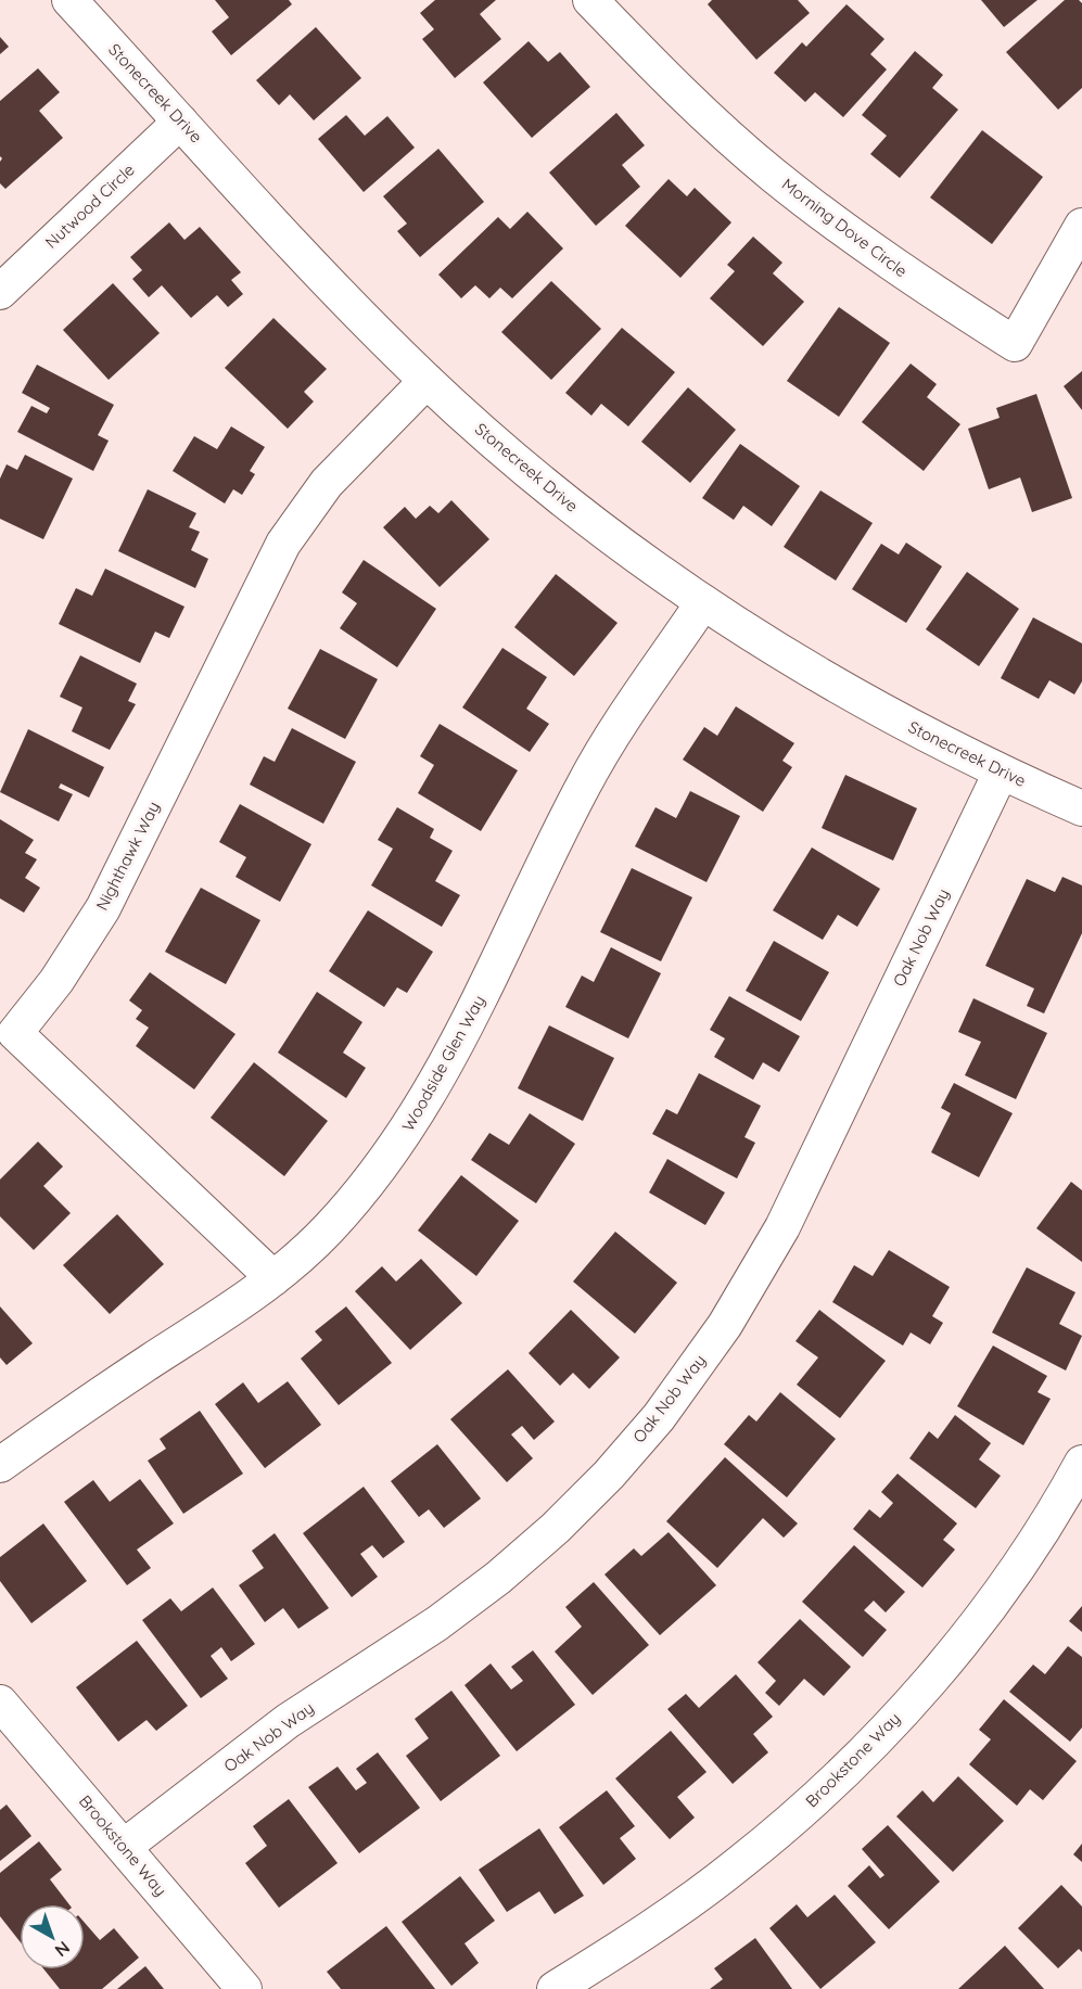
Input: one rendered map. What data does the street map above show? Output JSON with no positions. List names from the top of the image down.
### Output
{
  "streets": {
    "street": [
      "Stonecreek Drive",
      "Nutwood Circle",
      "Morning Dove Circle",
      "Nighthawk Way",
      "Oak Nob Way",
      "Woodside Glen Way",
      "Brookstone Way"
    ]
  },
  "crossings": [
    ["Stonecreek Drive", "Nutwood Circle"],
    ["Stonecreek Drive", "Nighthawk Way"],
    ["Stonecreek Drive", "Oak Nob Way"],
    ["Stonecreek Drive", "Woodside Glen Way"],
    ["Nighthawk Way", "Woodside Glen Way"],
    ["Oak Nob Way", "Brookstone Way"]
  ],
  "north": "bottom right"
}
